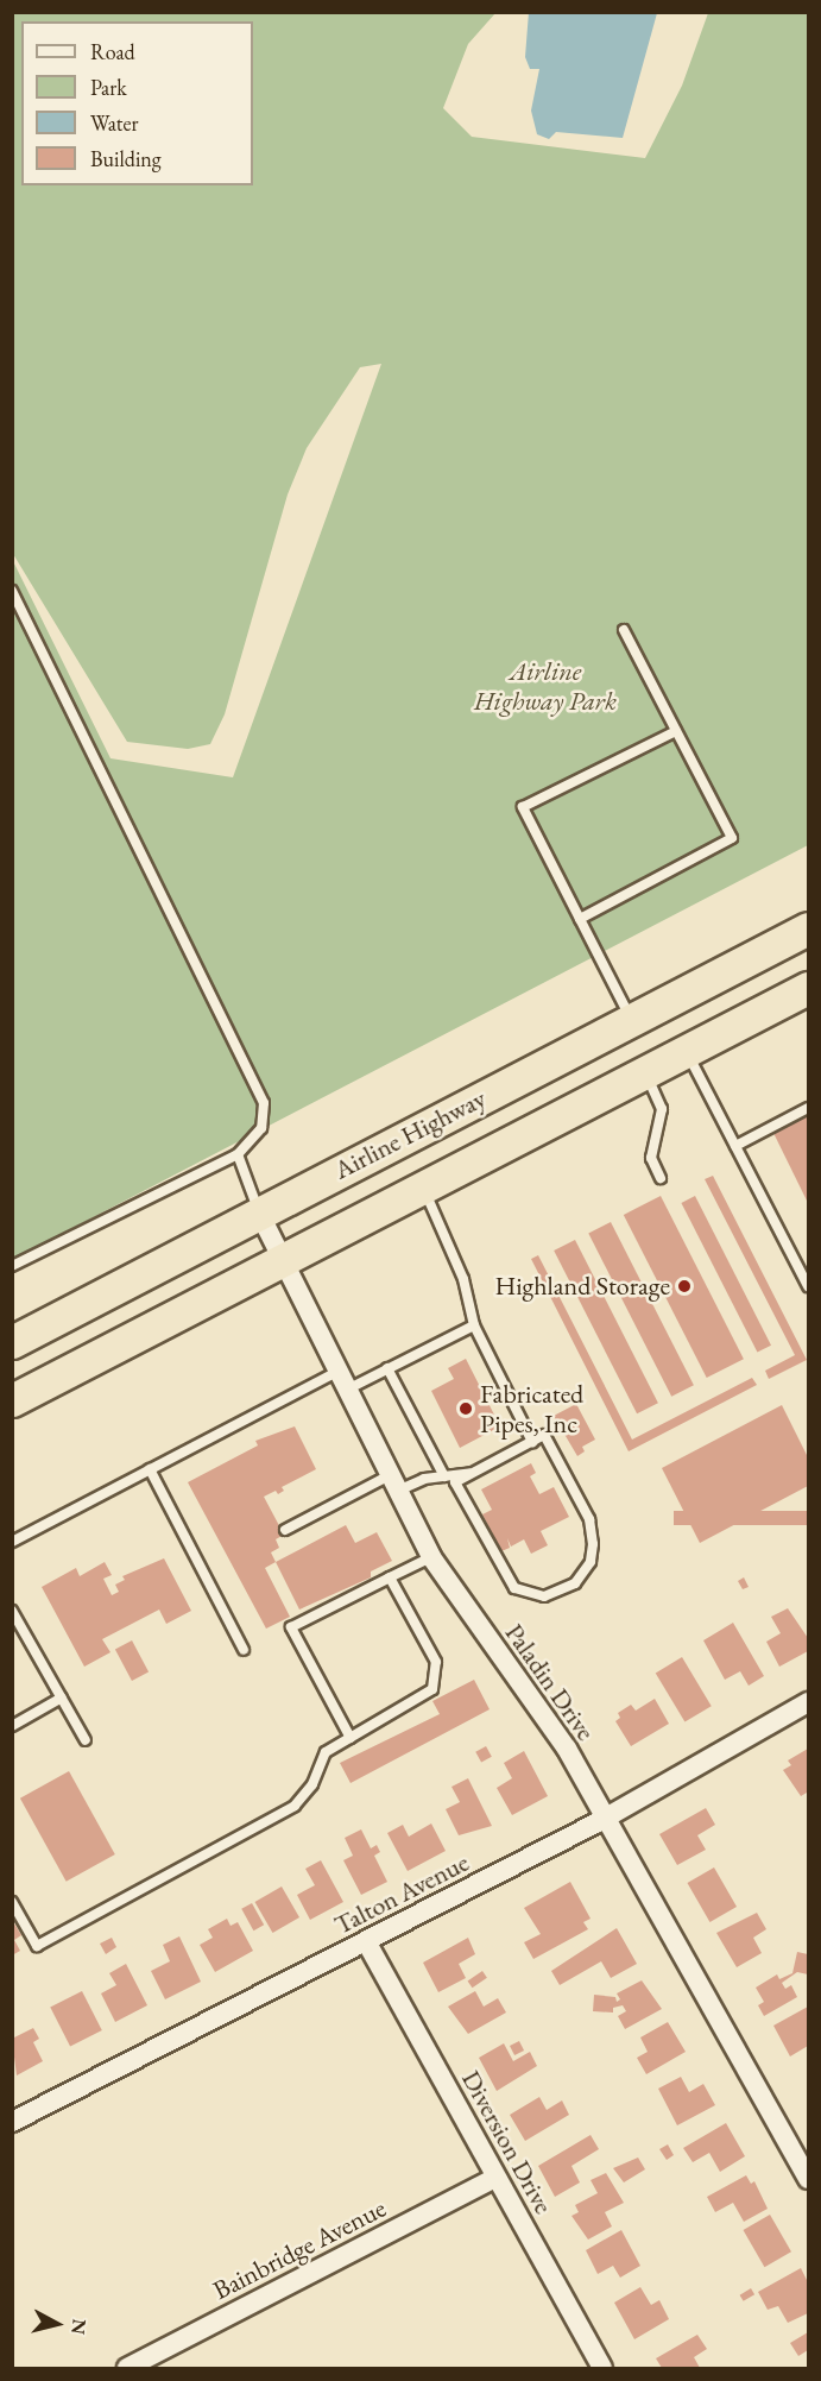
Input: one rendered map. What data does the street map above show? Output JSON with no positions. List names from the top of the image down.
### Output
{
  "streets": {
    "highway": ["Airline Highway"],
    "street": [
      "Paladin Drive",
      "Talton Avenue",
      "Diversion Drive",
      "Bainbridge Avenue"
    ]
  },
  "crossings": [
    ["Airline Highway", "Paladin Drive"],
    ["Paladin Drive", "Talton Avenue"],
    ["Talton Avenue", "Diversion Drive"],
    ["Diversion Drive", "Bainbridge Avenue"]
  ],
  "parks": ["Airline Highway Park"],
  "places": ["Highland Storage", "Fabricated Pipes, Inc"],
  "legend": [
    "Road",
    "Park",
    "Water",
    "Building"
  ],
  "north": "right"
}
